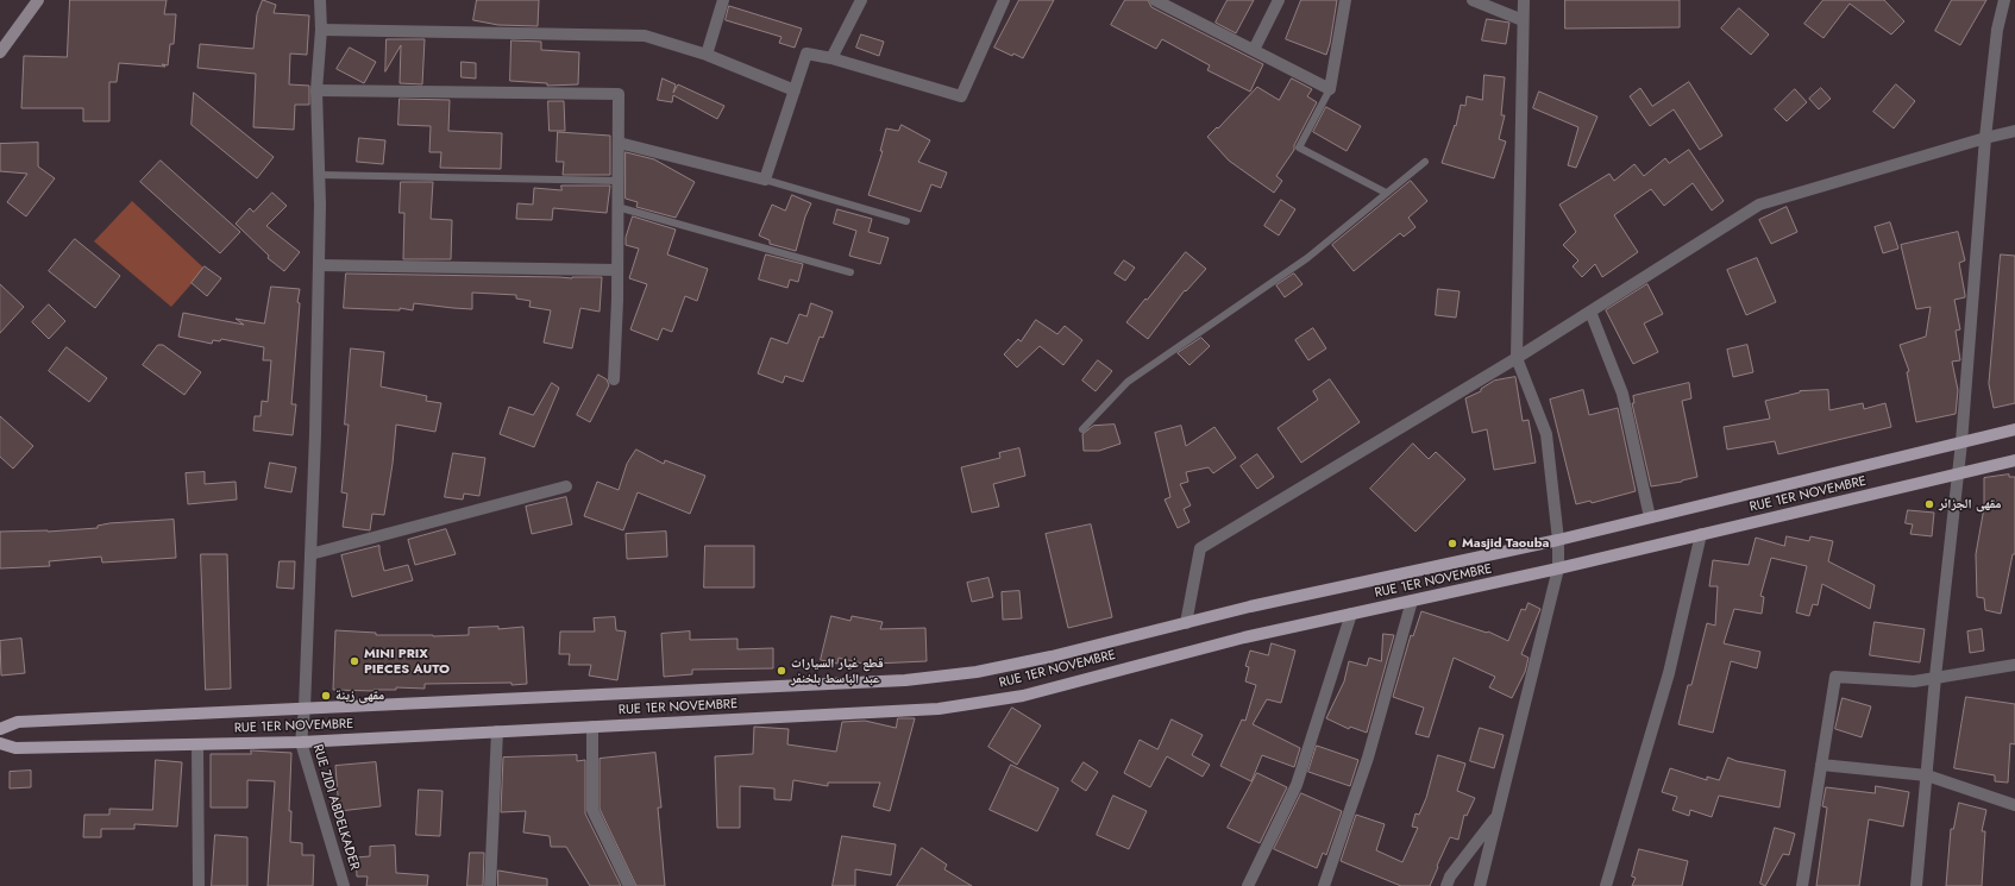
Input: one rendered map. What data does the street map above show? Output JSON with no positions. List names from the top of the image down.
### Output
{
  "streets": {
    "main road": ["RUE 1ER NOVEMBRE"],
    "street": ["RUE ZIDI ABDELKADER"]
  },
  "crossings": [
    ["RUE 1ER NOVEMBRE", "RUE ZIDI ABDELKADER"]
  ],
  "places": [
    "مقهى الجزائر",
    "Masjid Taouba",
    "MINI PRIX PIECES AUTO",
    "قطع غيار السيارات عبد الباسط بلخنفر",
    "مقهى زينة"
  ]
}
